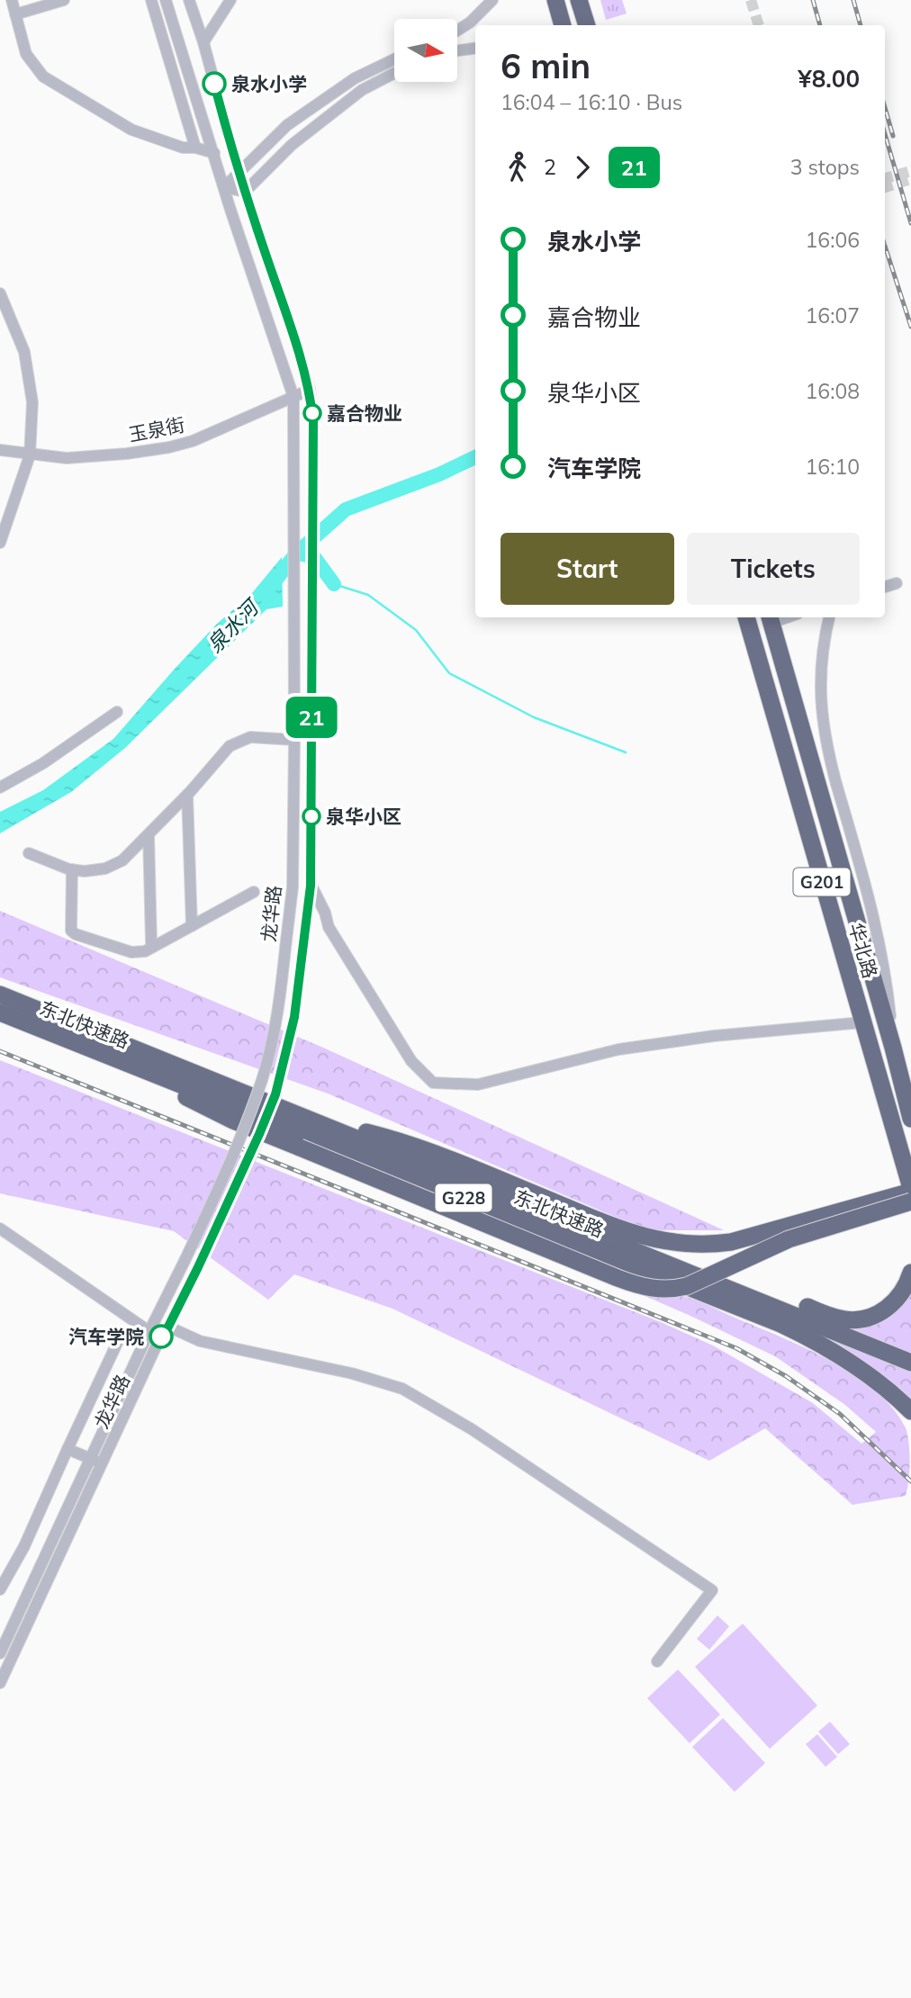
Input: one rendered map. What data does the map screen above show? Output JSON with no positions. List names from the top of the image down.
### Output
{
  "streets": {
    "highway": [
      "G201",
      "华北路",
      "东北快速路",
      "G228"
    ],
    "street": ["玉泉街", "龙华路"]
  },
  "crossings": [
    ["玉泉街", "龙华路"]
  ],
  "water": ["泉水河"],
  "places": [
    "泉水小学",
    "嘉合物业",
    "泉华小区",
    "汽车学院"
  ],
  "lines": ["bus line 21"],
  "north": "right",
  "page": {
    "on_map": "21",
    "heading": ["6 min", "16:04 – 16:10 · Bus", "¥8.00"],
    "legs": ["2", "21", "3 stops"],
    "list": [
      {
        "name": "泉水小学",
        "value": "16:06"
      },
      {
        "name": "嘉合物业",
        "value": "16:07"
      },
      {
        "name": "泉华小区",
        "value": "16:08"
      },
      {
        "name": "汽车学院",
        "value": "16:10"
      }
    ],
    "buttons": ["Start", "Tickets"]
  }
}
